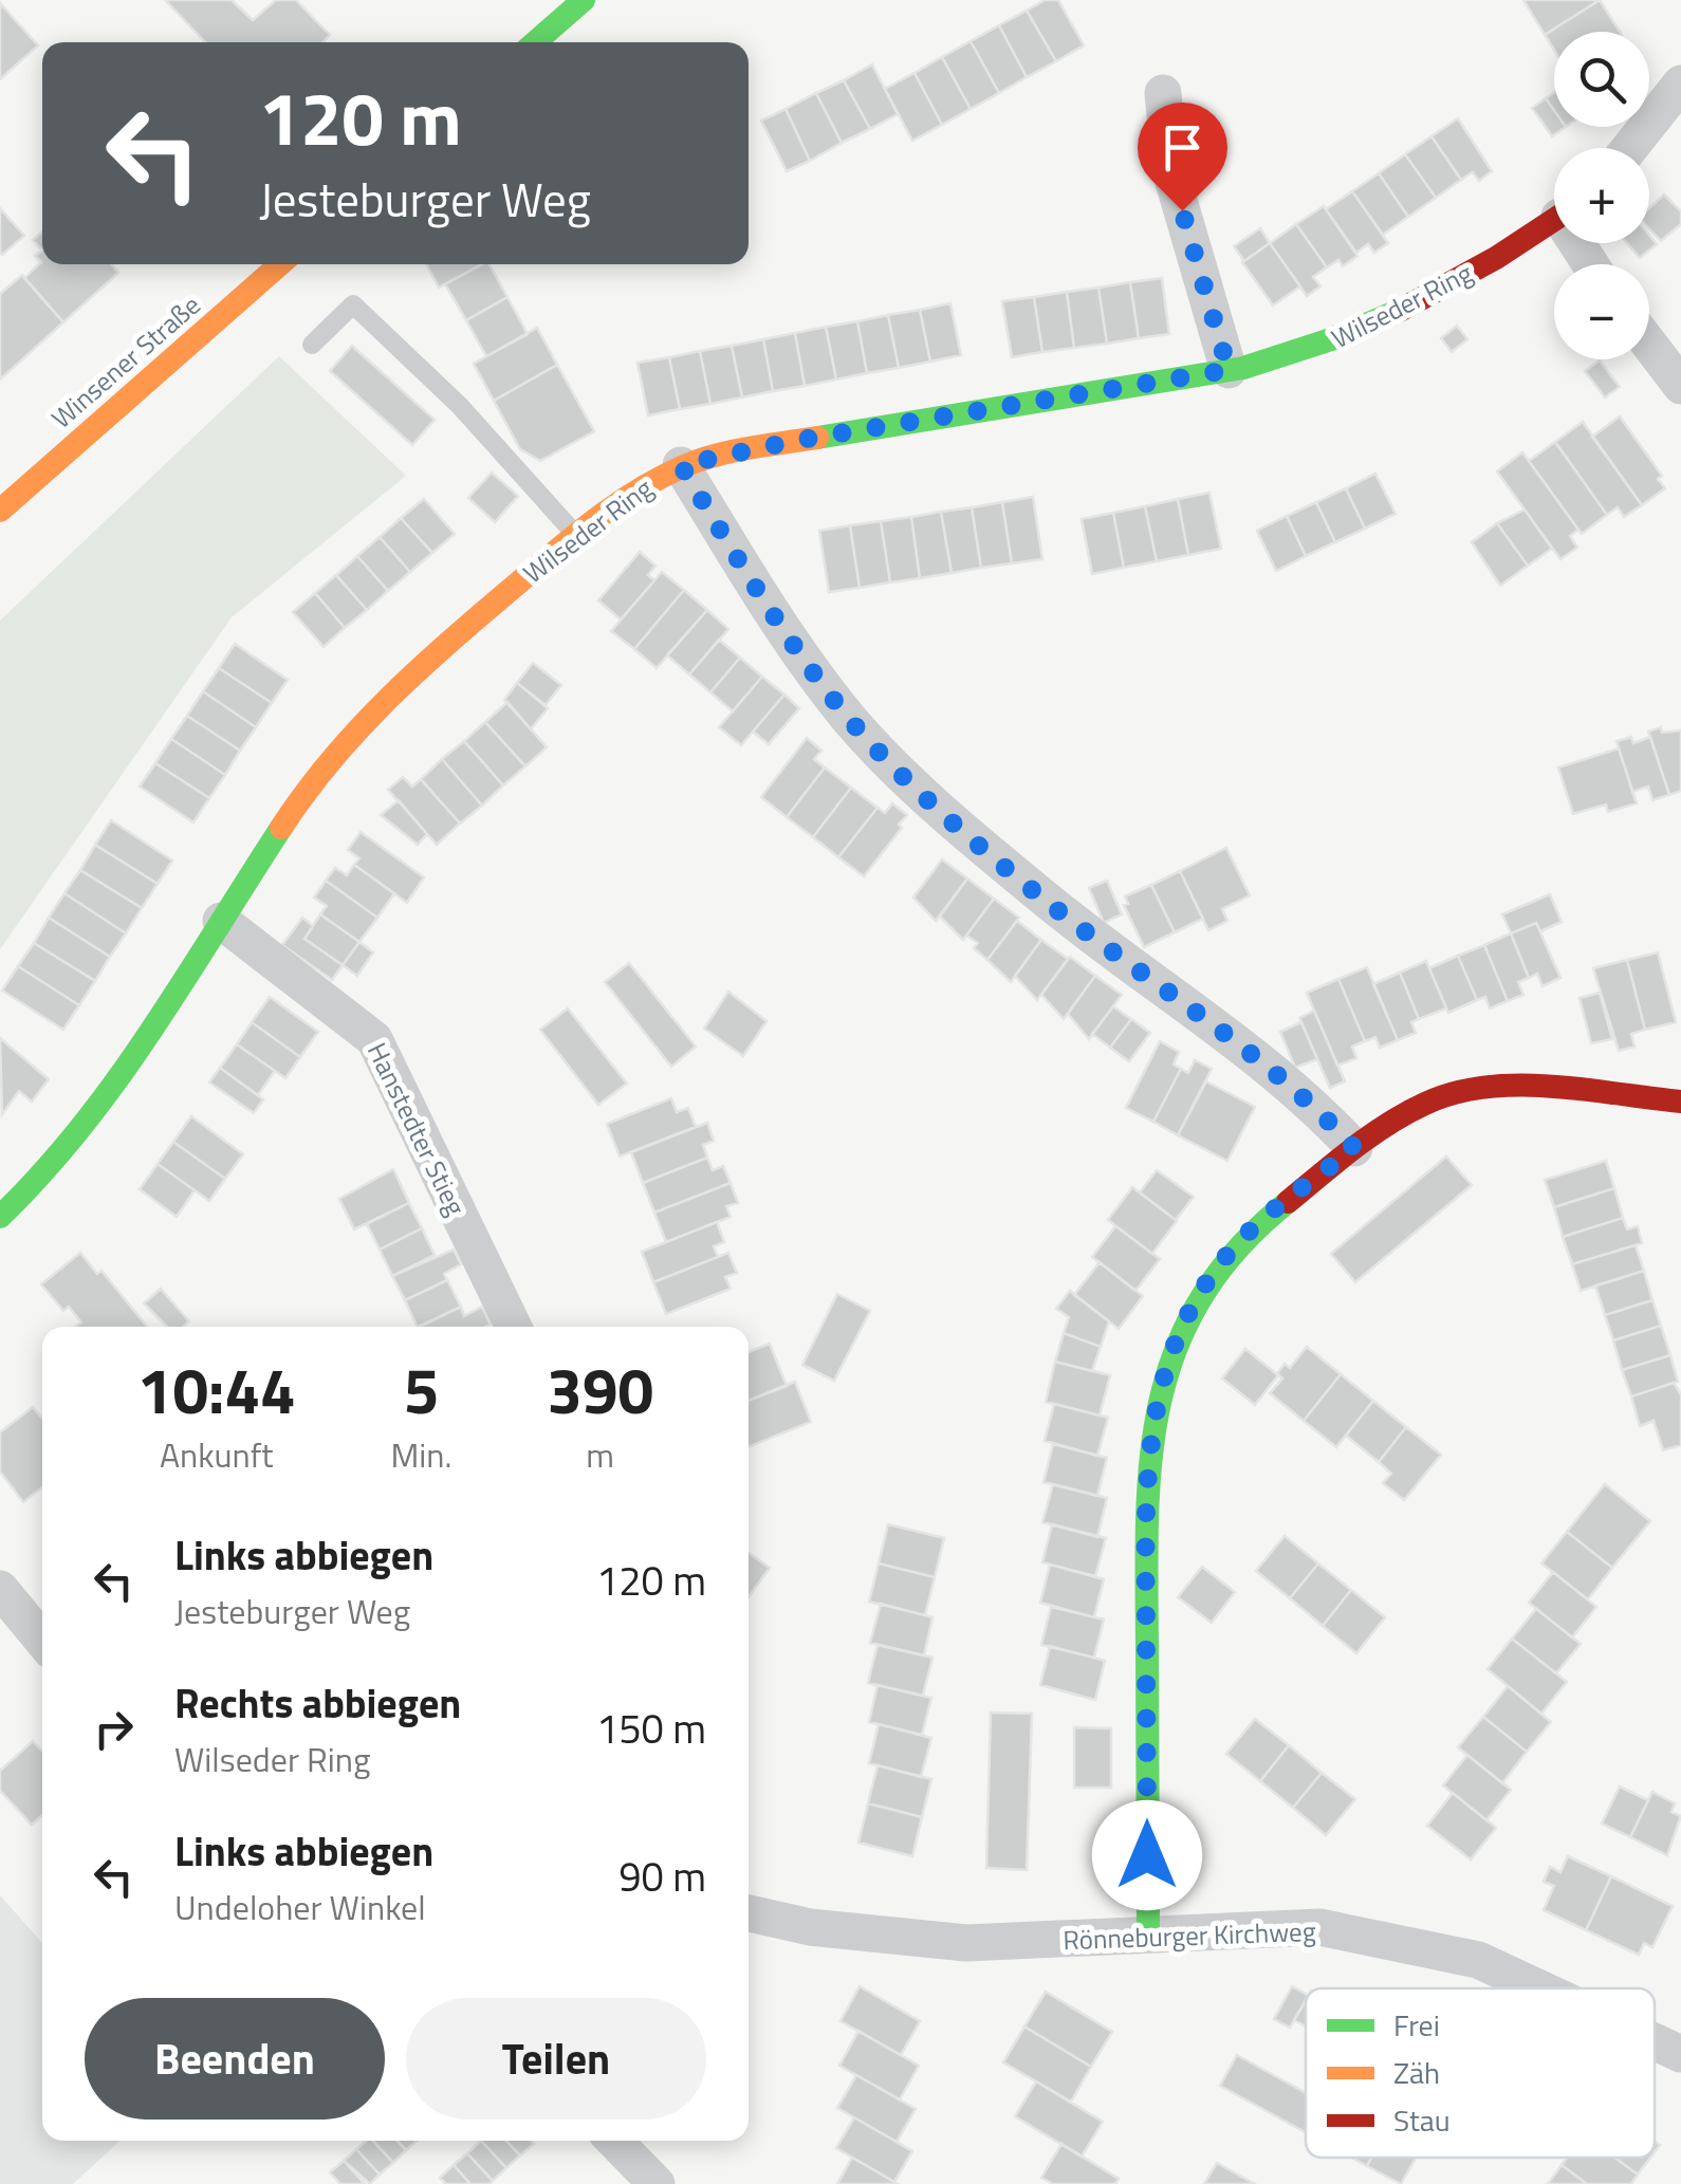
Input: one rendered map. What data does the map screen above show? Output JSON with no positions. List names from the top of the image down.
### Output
{
  "streets": {
    "street": [
      "Wilseder Ring",
      "Winsener Straße",
      "Hanstedter Stieg",
      "Rönneburger Kirchweg"
    ]
  },
  "crossings": [
    ["Wilseder Ring", "Hanstedter Stieg"]
  ],
  "legend": ["Frei", "Zäh", "Stau"],
  "page": {
    "map_buttons": ["+", "−"],
    "turn": ["120 m", "Jesteburger Weg"],
    "eta": [
      "10:44",
      "Ankunft",
      "5",
      "Min.",
      "390",
      "m"
    ],
    "list": [
      {
        "name": "Links abbiegen",
        "note": "Jesteburger Weg",
        "value": "120 m"
      },
      {
        "name": "Rechts abbiegen",
        "note": "Wilseder Ring",
        "value": "150 m"
      },
      {
        "name": "Links abbiegen",
        "note": "Undeloher Winkel",
        "value": "90 m"
      }
    ],
    "buttons": ["Beenden", "Teilen"]
  }
}
